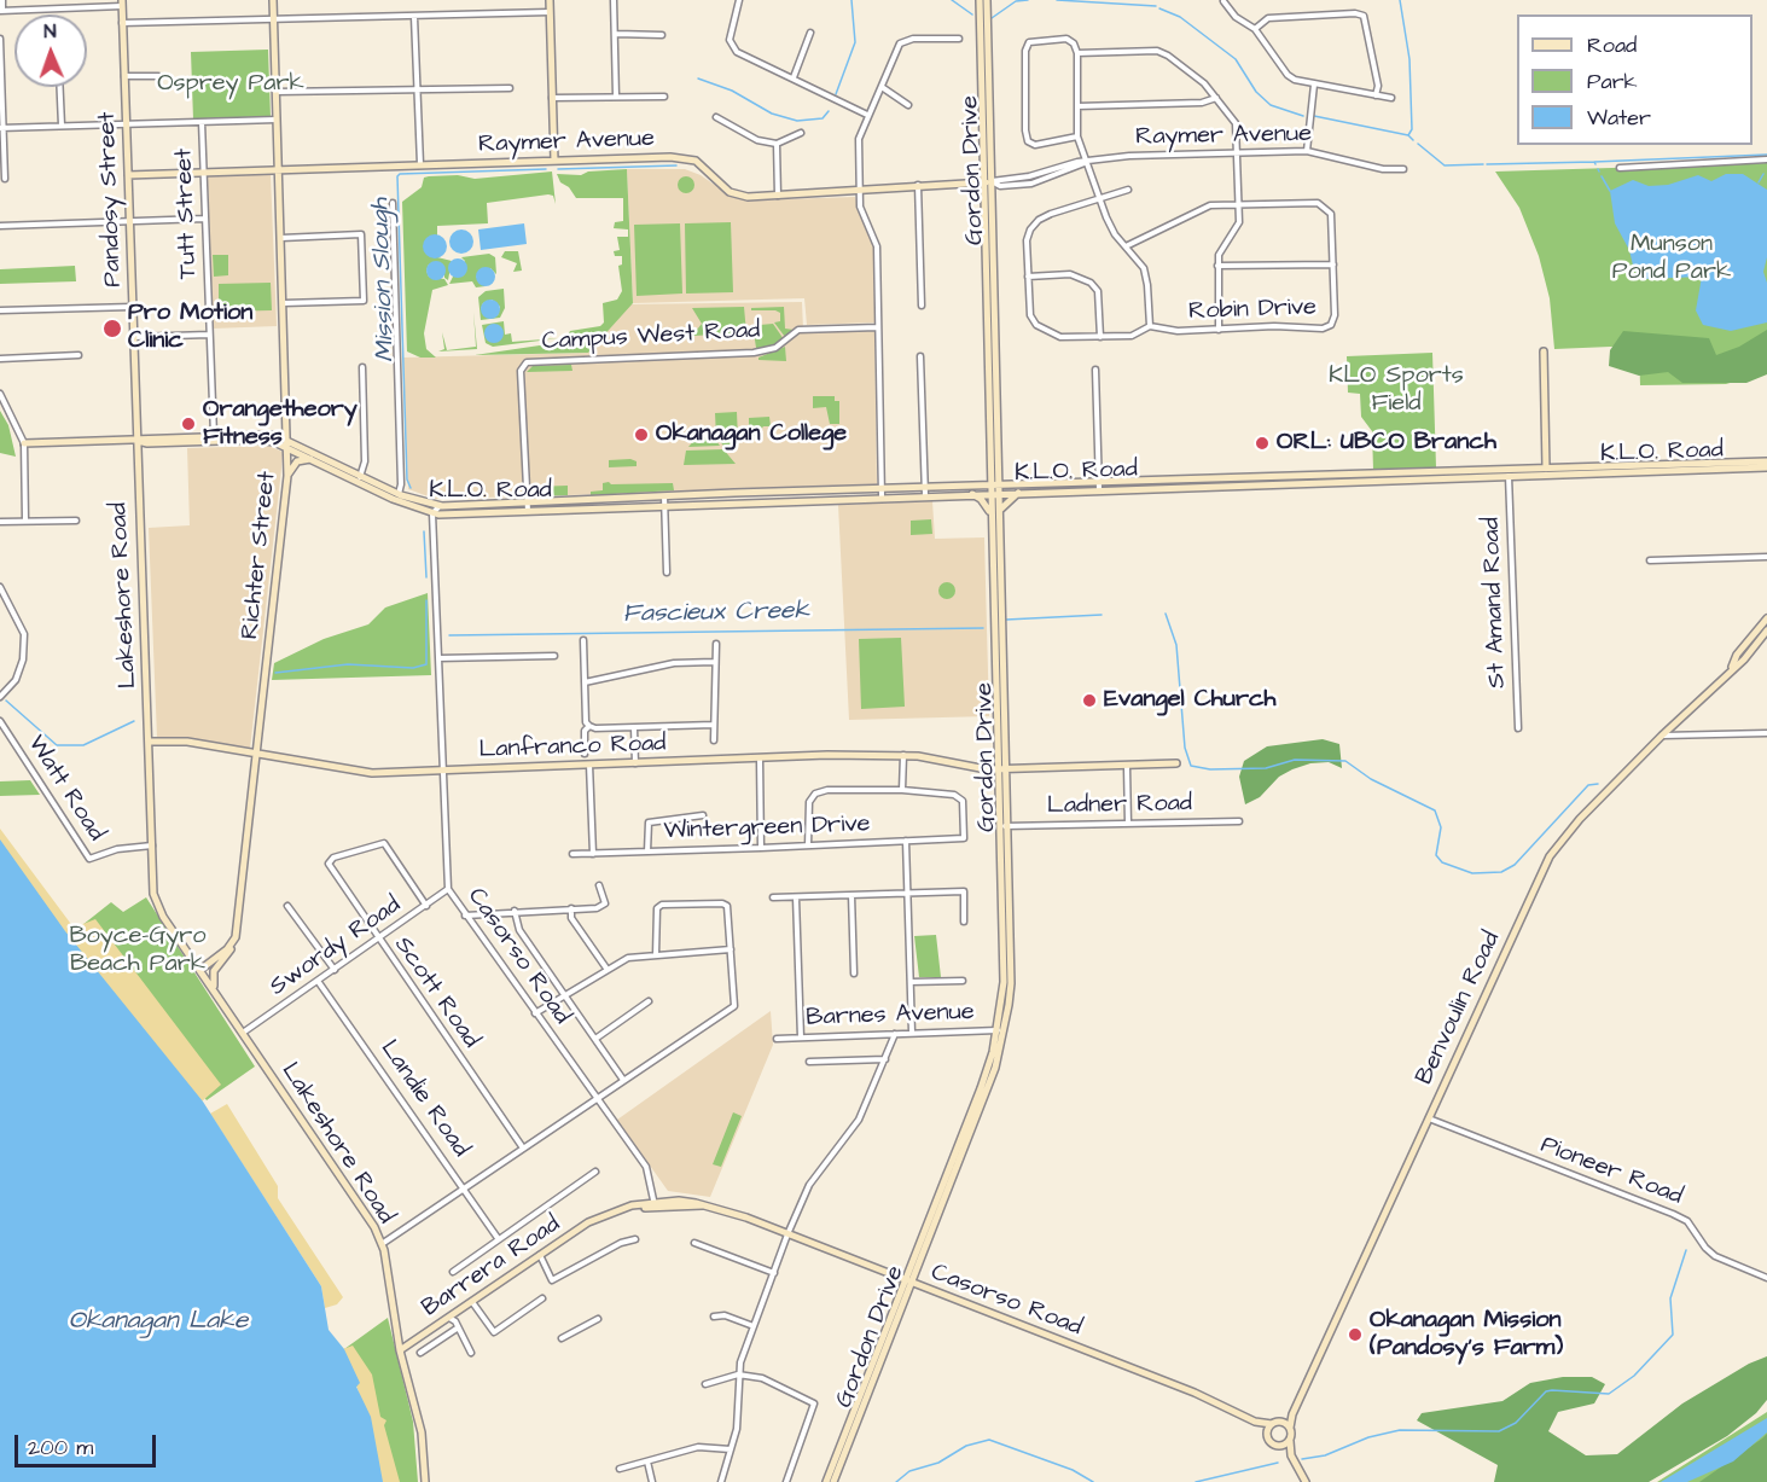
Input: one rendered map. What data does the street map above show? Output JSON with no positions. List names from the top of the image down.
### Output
{
  "streets": {
    "main road": [
      "Raymer Avenue",
      "Gordon Drive",
      "Pandosy Street",
      "K.L.O. Road",
      "Richter Street",
      "Lakeshore Road",
      "Lanfranco Road",
      "Casorso Road",
      "Benvoulin Road",
      "Barrera Road"
    ],
    "street": [
      "Tutt Street",
      "Robin Drive",
      "Campus West Road",
      "St Amand Road",
      "Watt Road",
      "Ladner Road",
      "Wintergreen Drive",
      "Swordy Road",
      "Scott Road",
      "Barnes Avenue",
      "Landie Road",
      "Pioneer Road"
    ]
  },
  "crossings": [
    ["Raymer Avenue", "Gordon Drive"],
    ["Raymer Avenue", "Pandosy Street"],
    ["Raymer Avenue", "Tutt Street"],
    ["Raymer Avenue", "Richter Street"],
    ["Gordon Drive", "K.L.O. Road"],
    ["Gordon Drive", "Lanfranco Road"],
    ["Gordon Drive", "Ladner Road"],
    ["Gordon Drive", "Casorso Road"],
    ["Gordon Drive", "Barnes Avenue"],
    ["Pandosy Street", "K.L.O. Road"],
    ["Pandosy Street", "Lakeshore Road"],
    ["Tutt Street", "K.L.O. Road"],
    ["Campus West Road", "K.L.O. Road"],
    ["K.L.O. Road", "Richter Street"],
    ["K.L.O. Road", "Lakeshore Road"],
    ["K.L.O. Road", "St Amand Road"],
    ["K.L.O. Road", "Casorso Road"],
    ["Richter Street", "Lanfranco Road"],
    ["Lakeshore Road", "Lanfranco Road"],
    ["Lakeshore Road", "Watt Road"],
    ["Lakeshore Road", "Swordy Road"],
    ["Lakeshore Road", "Barrera Road"],
    ["Lanfranco Road", "Casorso Road"],
    ["Swordy Road", "Casorso Road"],
    ["Swordy Road", "Scott Road"],
    ["Swordy Road", "Landie Road"],
    ["Casorso Road", "Benvoulin Road"],
    ["Casorso Road", "Barrera Road"],
    ["Benvoulin Road", "Pioneer Road"]
  ],
  "water": ["Mission Slough", "Fascieux Creek", "Okanagan Lake"],
  "parks": [
    "Osprey Park",
    "Munson Pond Park",
    "KLO Sports Field",
    "Boyce-Gyro Beach Park"
  ],
  "places": [
    "Pro Motion Clinic",
    "Orangetheory Fitness",
    "Okanagan College",
    "ORL: UBCO Branch",
    "Evangel Church",
    "Okanagan Mission (Pandosy's Farm)"
  ],
  "legend": ["Road", "Park", "Water"],
  "scale_bar": "200 m",
  "north": "top"
}
